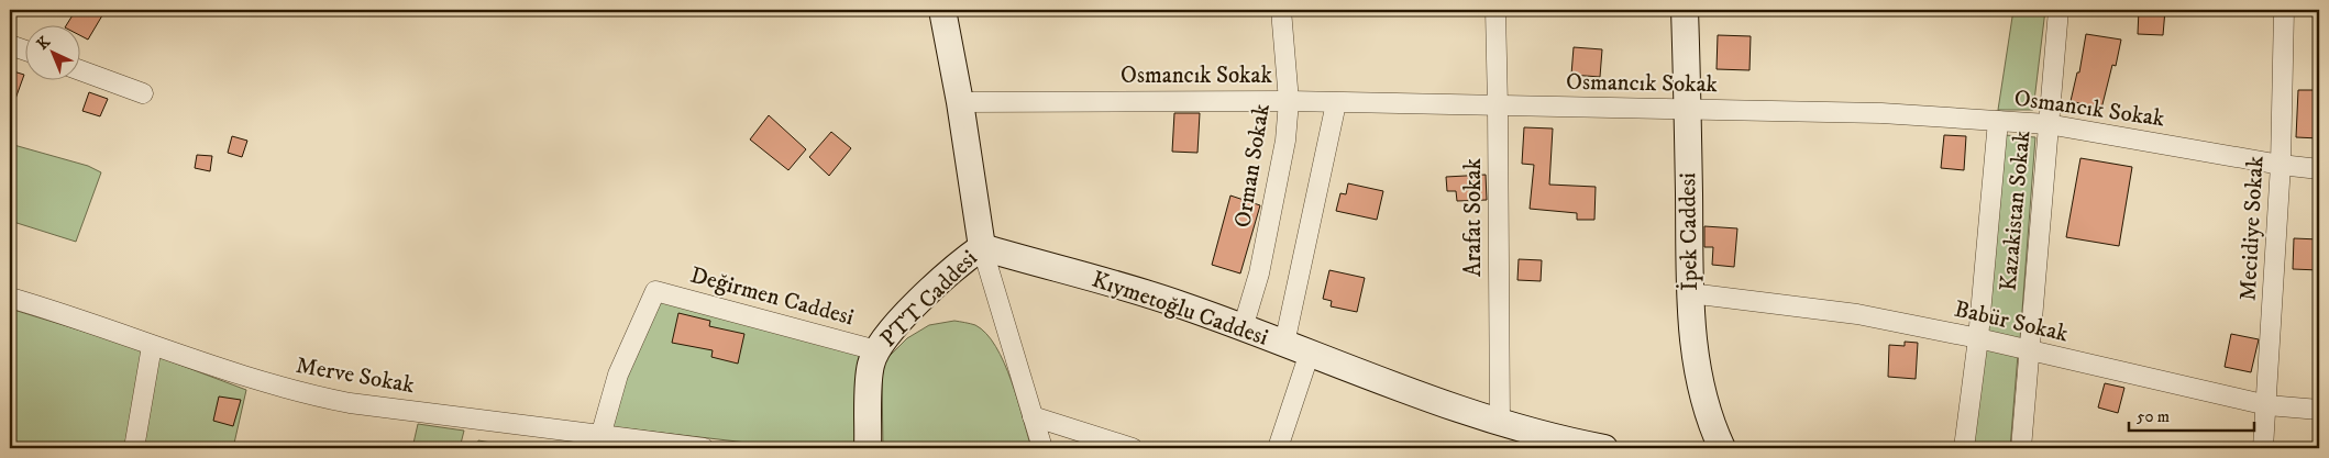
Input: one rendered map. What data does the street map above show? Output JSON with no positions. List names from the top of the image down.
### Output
{
  "streets": {
    "main road": ["İpek Caddesi", "PTT Caddesi", "Kıymetoğlu Caddesi"],
    "street": [
      "Osmancık Sokak",
      "Orman Sokak",
      "Kazakistan Sokak",
      "Arafat Sokak",
      "Mecidiye Sokak",
      "Değirmen Caddesi",
      "Babür Sokak",
      "Merve Sokak"
    ]
  },
  "crossings": [
    ["Osmancık Sokak", "Orman Sokak"],
    ["Osmancık Sokak", "Kazakistan Sokak"],
    ["Osmancık Sokak", "Arafat Sokak"],
    ["Osmancık Sokak", "Mecidiye Sokak"],
    ["Osmancık Sokak", "İpek Caddesi"],
    ["Orman Sokak", "Kıymetoğlu Caddesi"],
    ["Kazakistan Sokak", "Babür Sokak"],
    ["Arafat Sokak", "Kıymetoğlu Caddesi"],
    ["Mecidiye Sokak", "Babür Sokak"],
    ["İpek Caddesi", "Babür Sokak"],
    ["Değirmen Caddesi", "PTT Caddesi"],
    ["Değirmen Caddesi", "Merve Sokak"],
    ["PTT Caddesi", "Kıymetoğlu Caddesi"]
  ],
  "scale_bar": "50 m",
  "north": "top left"
}
